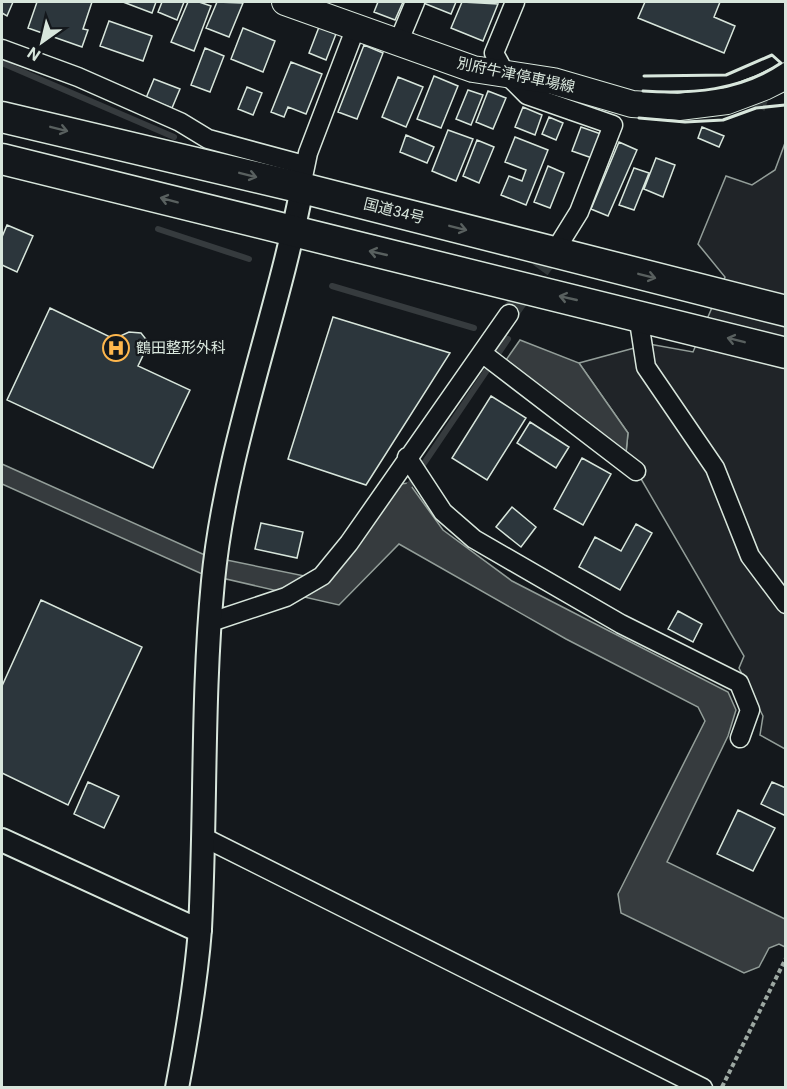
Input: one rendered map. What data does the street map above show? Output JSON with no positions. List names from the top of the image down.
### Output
{
  "streets": {
    "highway": ["国道34号"],
    "main road": ["別府牛津停車場線"]
  },
  "places": {
    "hospital": ["鶴田整形外科"]
  },
  "north": "bottom left"
}
